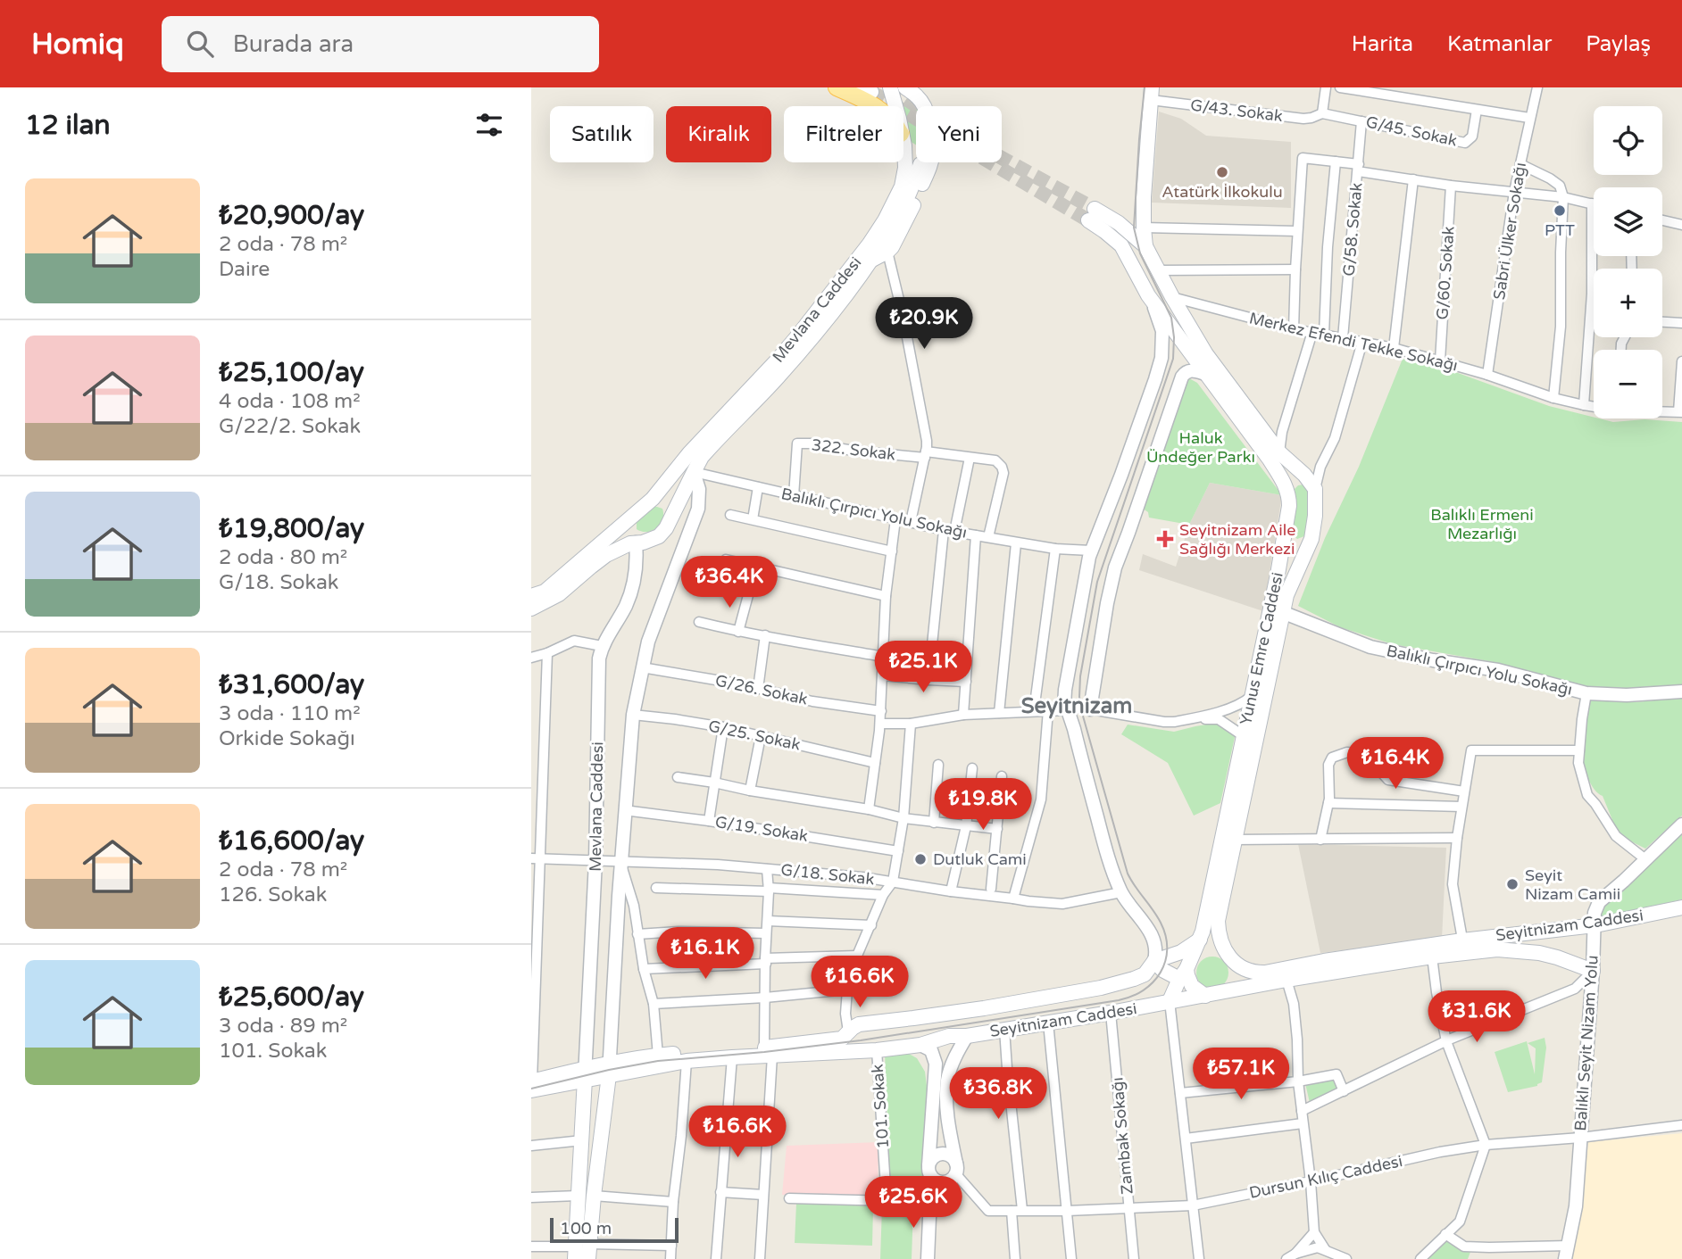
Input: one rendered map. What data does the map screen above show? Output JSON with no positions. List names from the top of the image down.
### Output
{
  "streets": {
    "main road": ["Mevlana Caddesi", "Yunus Emre Caddesi", "Seyitnizam Caddesi"],
    "street": [
      "G/43. Sokak",
      "G/45. Sokak",
      "G/58. Sokak",
      "Sabri Ülker Sokağı",
      "G/60. Sokak",
      "Merkez Efendi Tekke Sokağı",
      "322. Sokak",
      "Balıklı Çırpıcı Yolu Sokağı",
      "G/26. Sokak",
      "G/25. Sokak",
      "G/19. Sokak",
      "G/18. Sokak",
      "Balıklı Seyit Nizam Yolu",
      "101. Sokak",
      "Zambak Sokağı",
      "Dursun Kılıç Caddesi"
    ]
  },
  "crossings": [
    ["G/43. Sokak", "G/45. Sokak"],
    ["G/45. Sokak", "G/58. Sokak"],
    ["G/58. Sokak", "Merkez Efendi Tekke Sokağı"],
    ["Sabri Ülker Sokağı", "Merkez Efendi Tekke Sokağı"],
    ["G/60. Sokak", "Merkez Efendi Tekke Sokağı"],
    ["Mevlana Caddesi", "Balıklı Çırpıcı Yolu Sokağı"],
    ["Mevlana Caddesi", "G/26. Sokak"],
    ["Mevlana Caddesi", "G/25. Sokak"],
    ["Mevlana Caddesi", "G/19. Sokak"],
    ["Mevlana Caddesi", "G/18. Sokak"],
    ["Mevlana Caddesi", "Seyitnizam Caddesi"],
    ["322. Sokak", "Balıklı Çırpıcı Yolu Sokağı"],
    ["Balıklı Çırpıcı Yolu Sokağı", "Yunus Emre Caddesi"],
    ["Yunus Emre Caddesi", "Seyitnizam Caddesi"],
    ["Seyitnizam Caddesi", "Balıklı Seyit Nizam Yolu"],
    ["Seyitnizam Caddesi", "101. Sokak"],
    ["Seyitnizam Caddesi", "Zambak Sokağı"],
    ["Balıklı Seyit Nizam Yolu", "Dursun Kılıç Caddesi"],
    ["Zambak Sokağı", "Dursun Kılıç Caddesi"]
  ],
  "districts": ["Seyitnizam"],
  "parks": ["Haluk Ündeğer Parkı", "Balıklı Ermeni Mezarlığı"],
  "places": {
    "other": [
      "Atatürk İlkokulu",
      "PTT",
      "Dutluk Cami",
      "Seyit Nizam Camii"
    ],
    "health": ["Seyitnizam Aile Sağlığı Merkezi"]
  },
  "scale_bar": "100 m",
  "page": {
    "header": "Homiq",
    "search": "Burada ara",
    "nav": ["Harita", "Katmanlar", "Paylaş"],
    "heading": "12 ilan",
    "map_buttons": ["+", "−"],
    "chip": [
      "Satılık",
      "Kiralık",
      "Filtreler",
      "Yeni"
    ],
    "list": [
      {
        "name": "₺20,900/ay",
        "note": "2 oda · 78 m² · Daire"
      },
      {
        "name": "₺25,100/ay",
        "note": "4 oda · 108 m² · G/22/2. Sokak"
      },
      {
        "name": "₺19,800/ay",
        "note": "2 oda · 80 m² · G/18. Sokak"
      },
      {
        "name": "₺31,600/ay",
        "note": "3 oda · 110 m² · Orkide Sokağı"
      },
      {
        "name": "₺16,600/ay",
        "note": "2 oda · 78 m² · 126. Sokak"
      },
      {
        "name": "₺25,600/ay",
        "note": "3 oda · 89 m² · 101. Sokak"
      }
    ],
    "price": [
      "₺20.9K",
      "₺36.4K",
      "₺25.1K",
      "₺16.4K",
      "₺19.8K",
      "₺16.1K",
      "₺16.6K",
      "₺31.6K",
      "₺57.1K",
      "₺36.8K",
      "₺16.6K",
      "₺25.6K"
    ],
    "scale": "100 m"
  }
}
